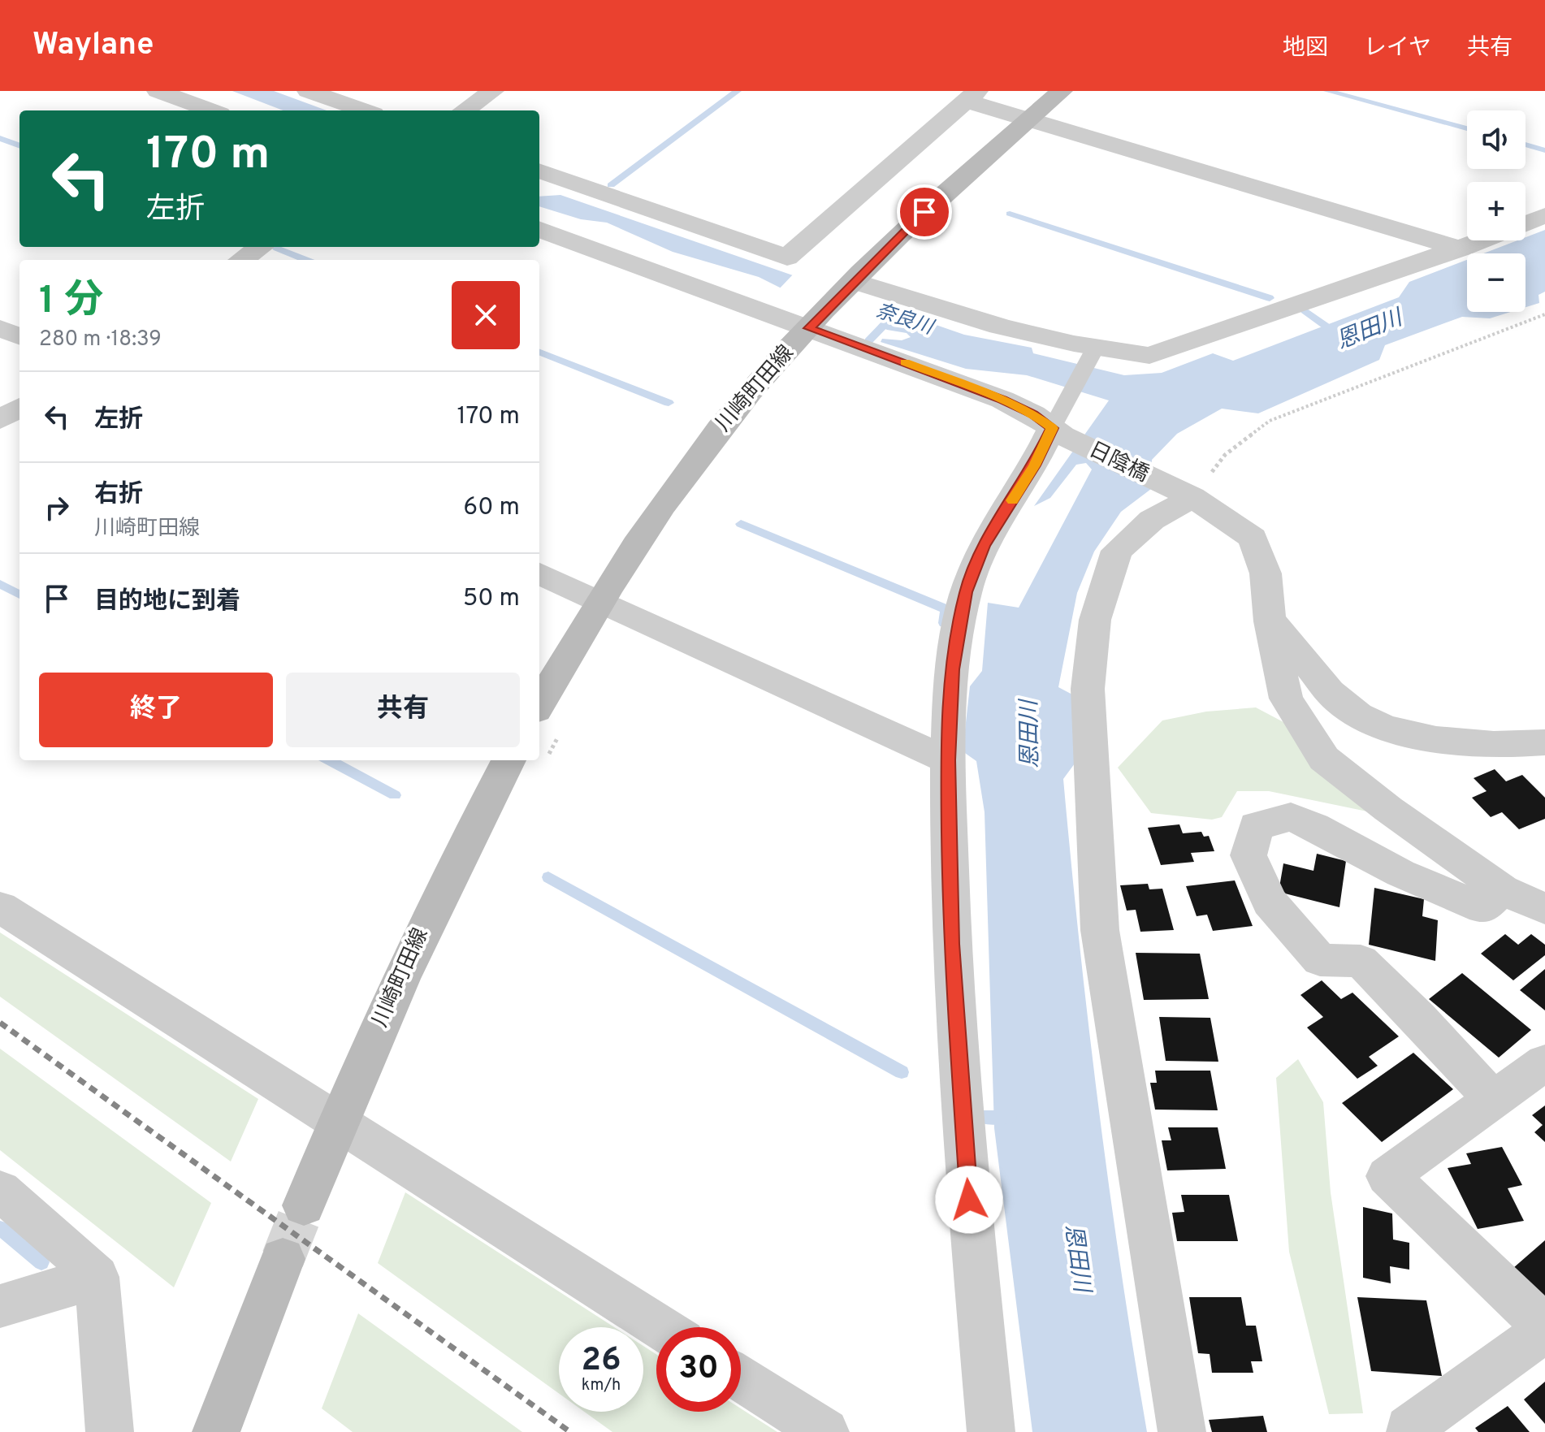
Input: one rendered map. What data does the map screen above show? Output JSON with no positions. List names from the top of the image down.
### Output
{
  "streets": {
    "main road": ["川崎町田線"],
    "street": ["日陰橋"]
  },
  "crossings": [
    ["川崎町田線", "日陰橋"]
  ],
  "water": ["奈良川", "恩田川"],
  "page": {
    "header": "Waylane",
    "nav": ["地図", "レイヤ", "共有"],
    "map_buttons": ["+", "−"],
    "turn": ["170 m", "左折"],
    "heading": ["1 分", "280 m · 18:39"],
    "list": [
      {
        "name": "左折",
        "value": "170 m"
      },
      {
        "name": "右折",
        "note": "川崎町田線",
        "value": "60 m"
      },
      {
        "name": "目的地に到着",
        "value": "50 m"
      }
    ],
    "buttons": ["終了", "共有"],
    "speed": "26 km/h",
    "limit": "30"
  }
}
